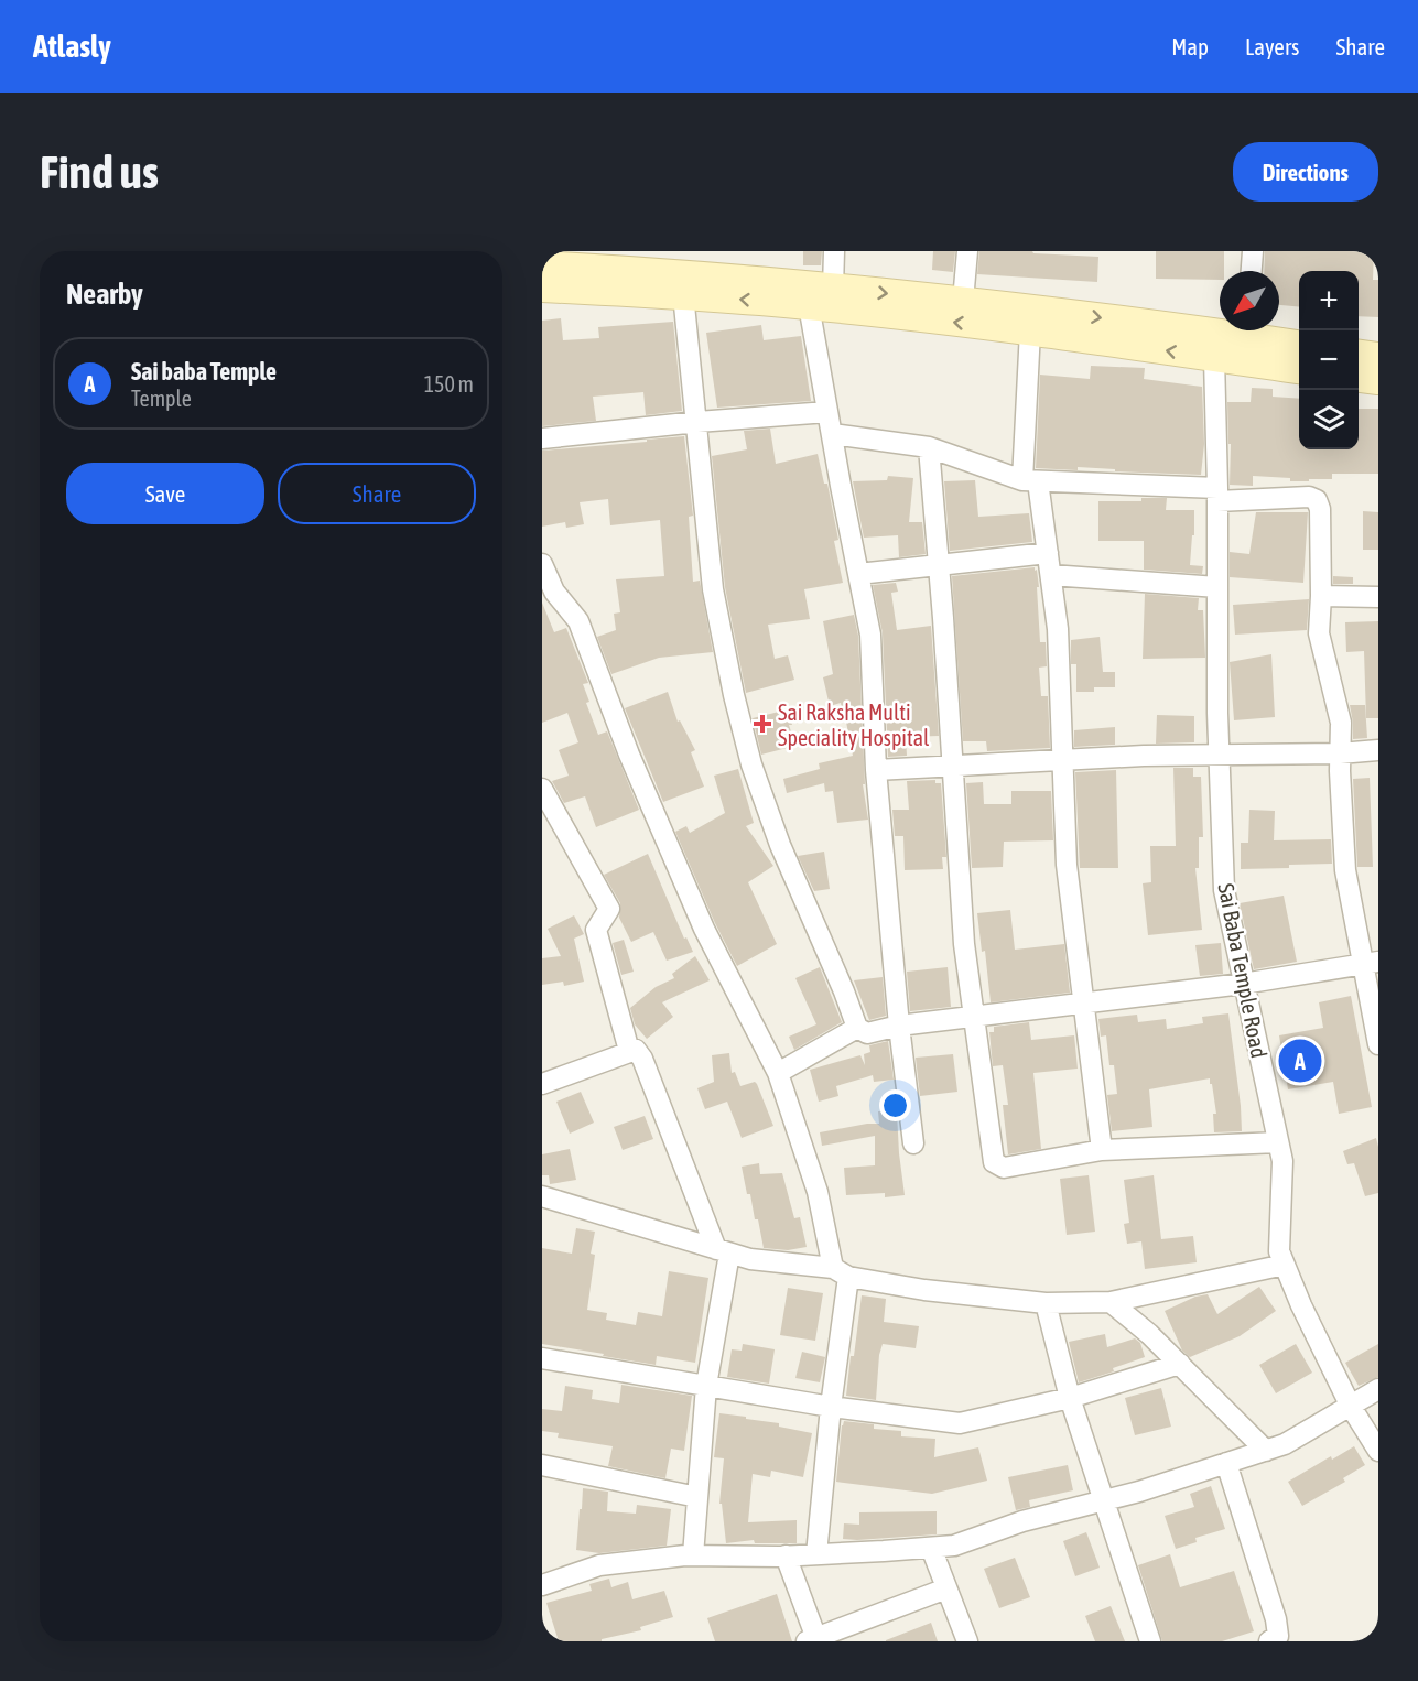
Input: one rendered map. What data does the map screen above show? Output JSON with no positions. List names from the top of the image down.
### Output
{
  "streets": {
    "street": ["Sai Baba Temple Road"]
  },
  "places": {
    "health": ["Sai Raksha Multi Speciality Hospital"]
  },
  "north": "bottom left",
  "page": {
    "header": "Atlasly",
    "nav": ["Map", "Layers", "Share"],
    "buttons": [
      "Directions",
      ["Save", "Share"]
    ],
    "title": "Find us",
    "heading": "Nearby",
    "map_buttons": ["+", "−"],
    "list": [
      {
        "mark": "A",
        "name": "Sai baba Temple",
        "note": "Temple",
        "value": "150 m"
      }
    ],
    "pins": "A"
  }
}
